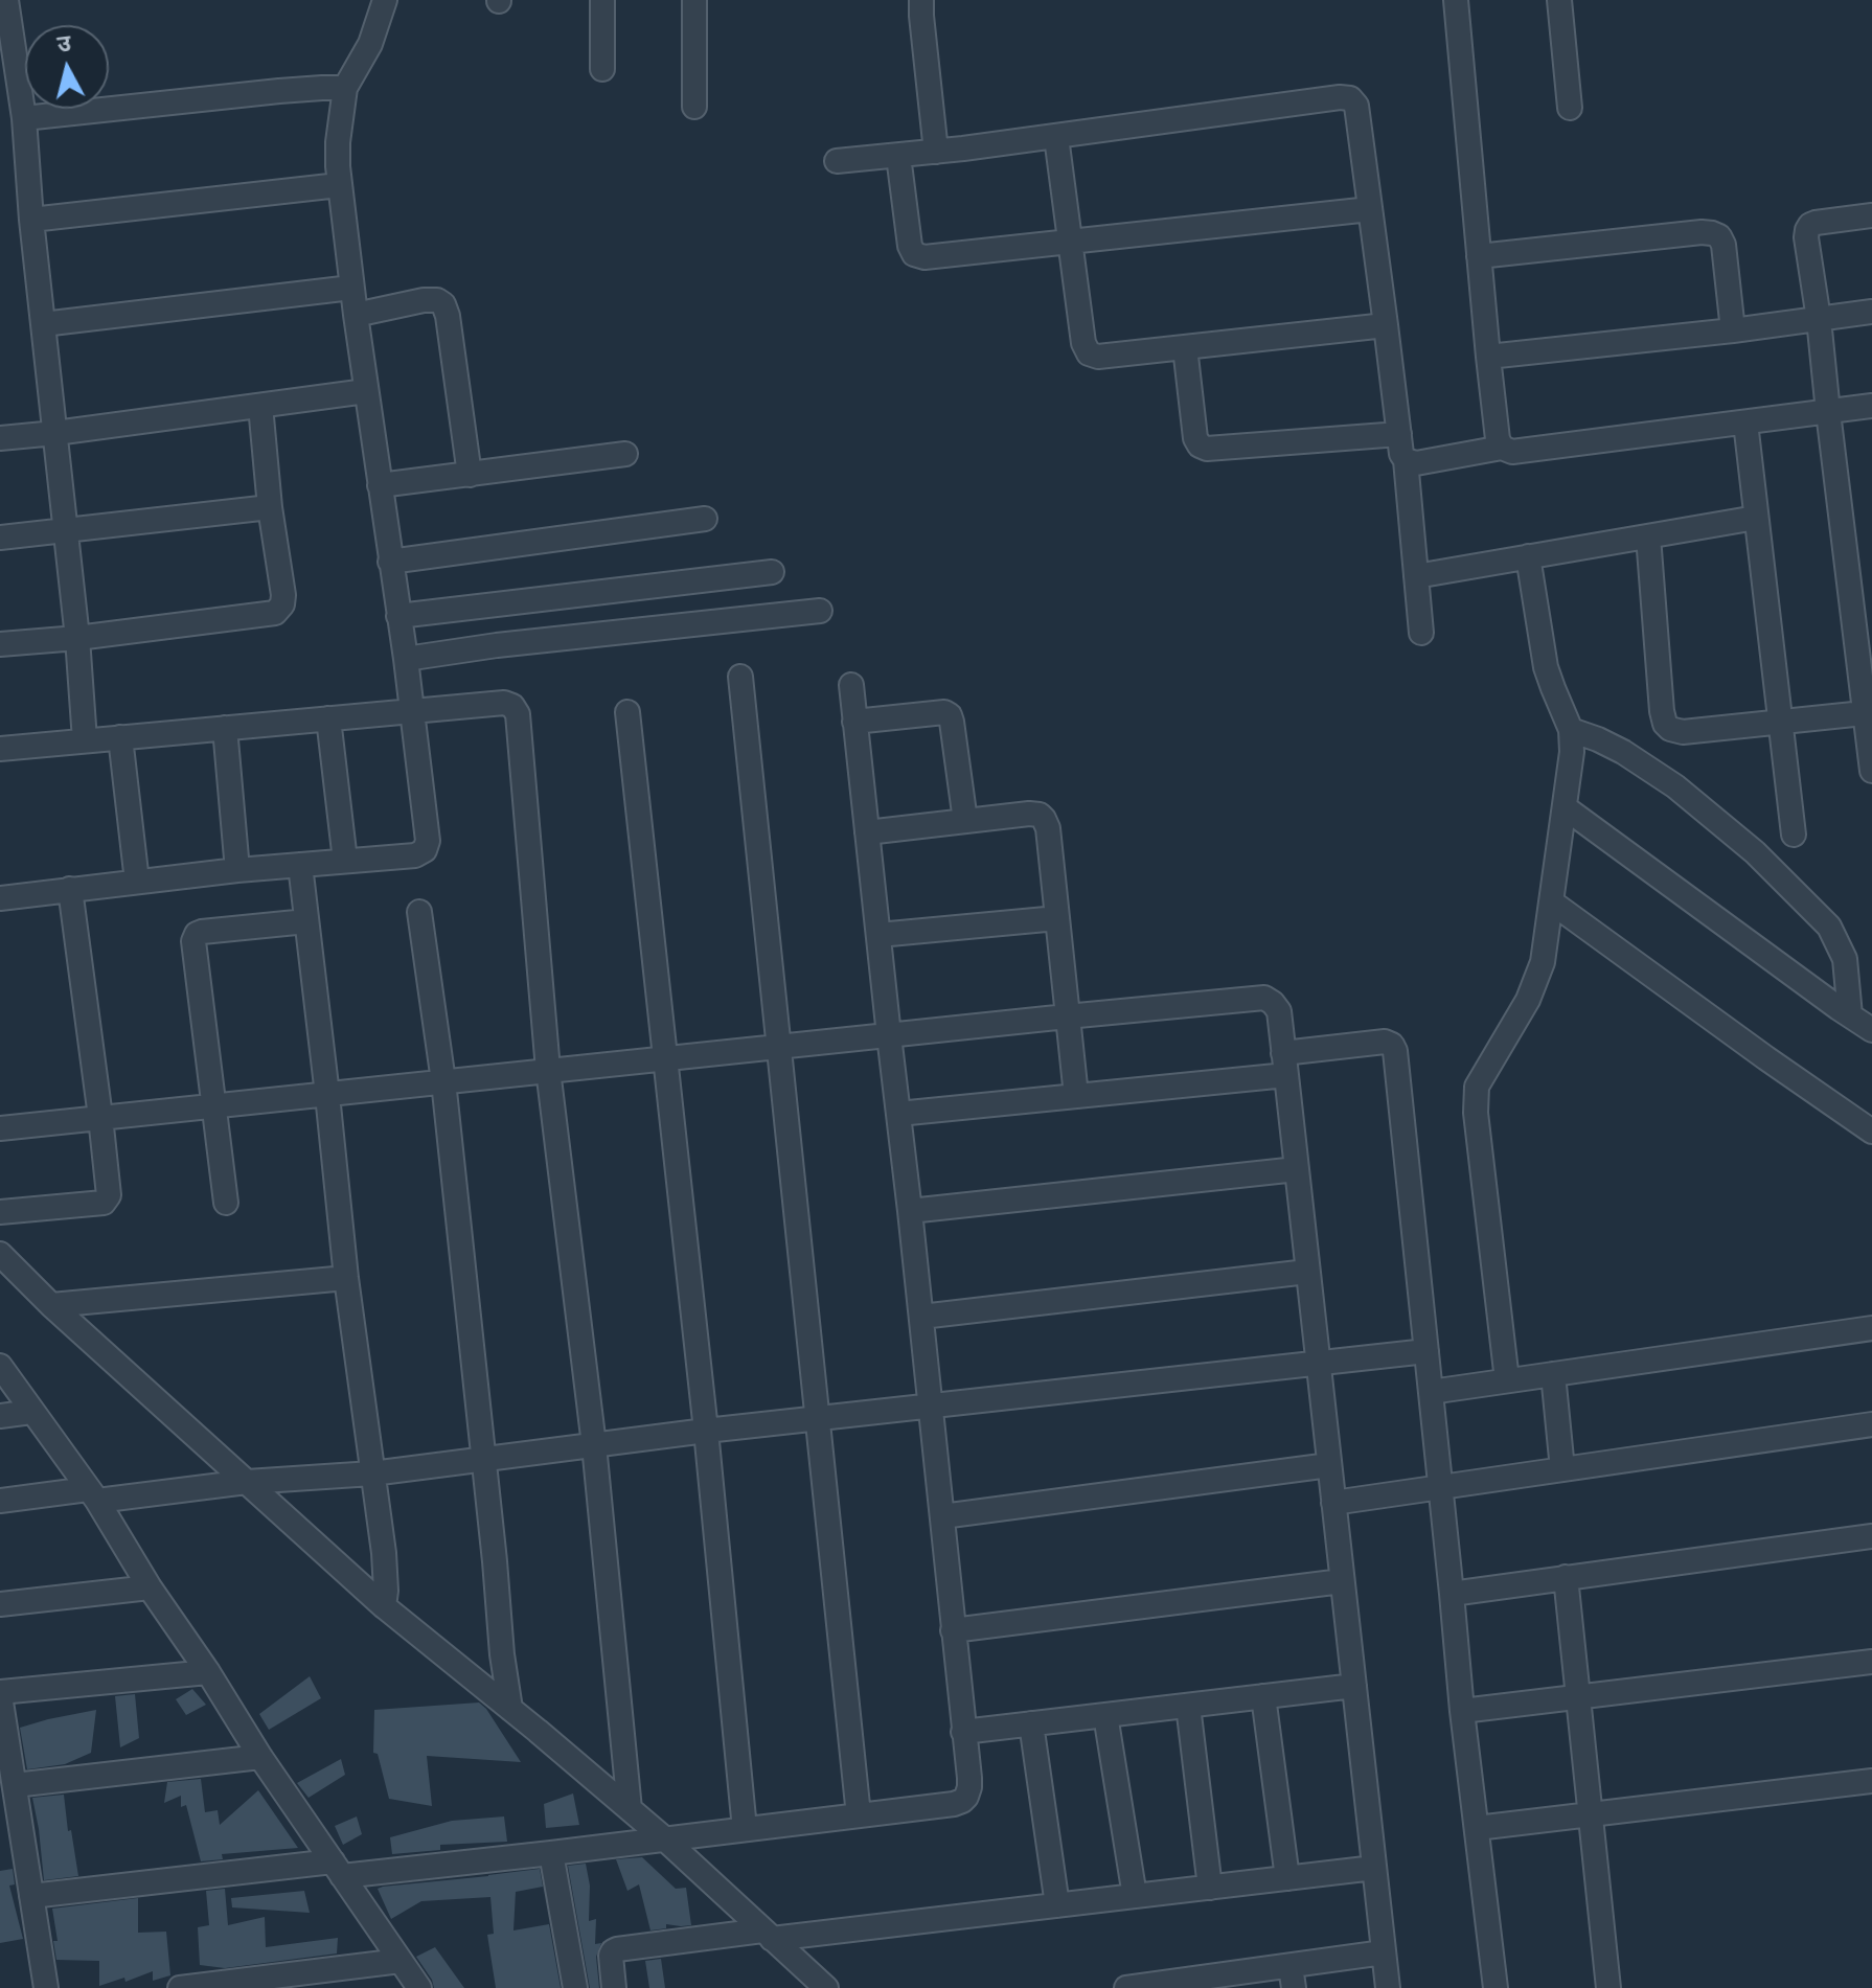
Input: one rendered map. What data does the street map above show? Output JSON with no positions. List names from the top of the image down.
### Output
{
  "north": "top"
}
